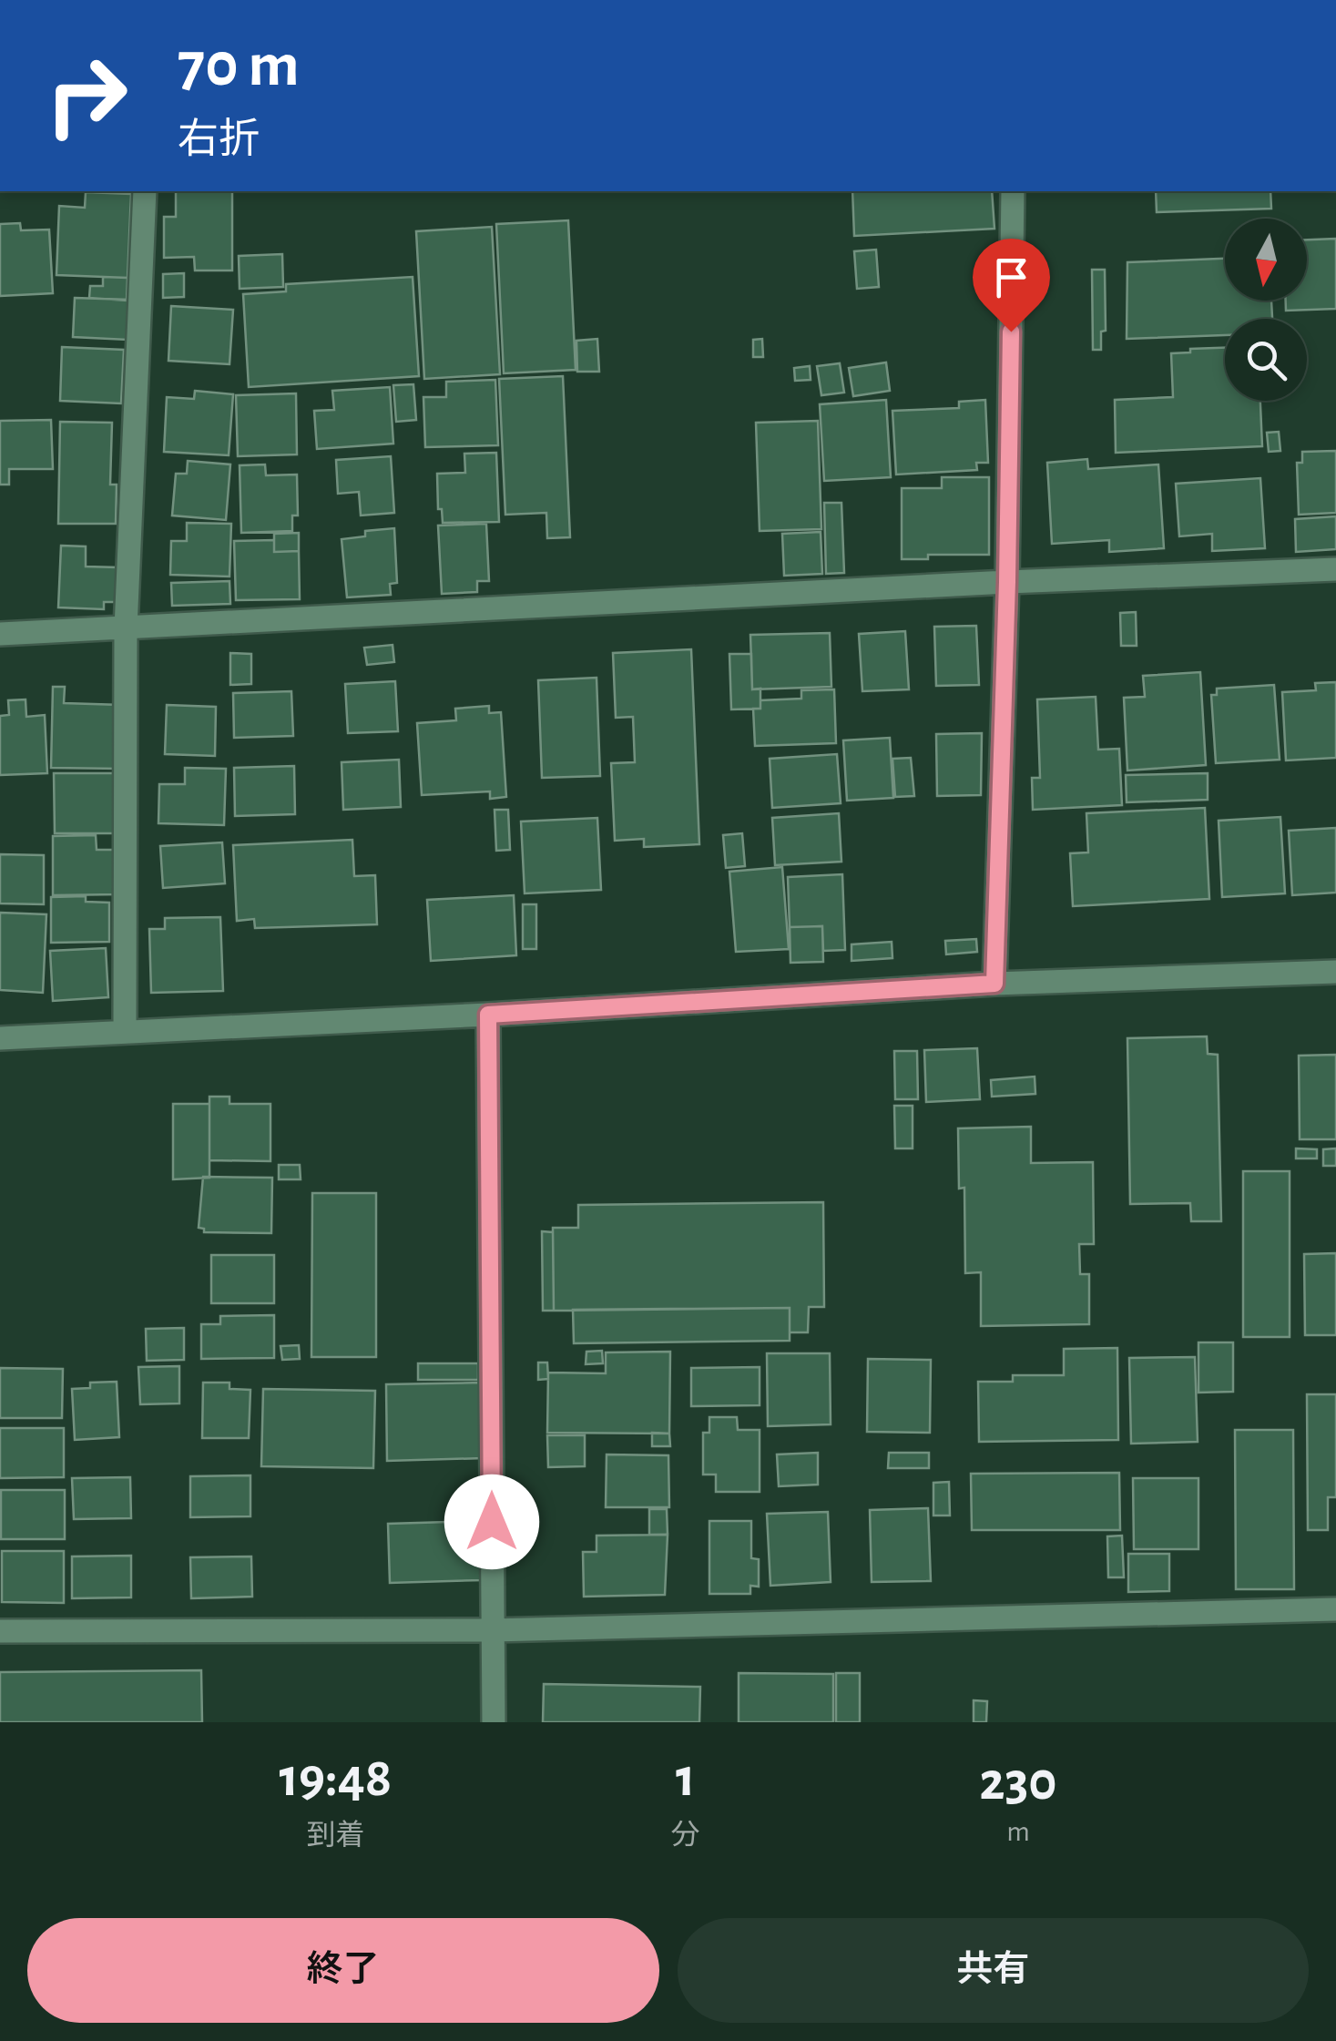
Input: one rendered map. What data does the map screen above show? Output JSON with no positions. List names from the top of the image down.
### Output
{
  "north": "bottom",
  "page": {
    "turn": ["70 m", "右折"],
    "eta": [
      "19:48",
      "到着",
      "1",
      "分",
      "230",
      "m"
    ],
    "buttons": ["終了", "共有"]
  }
}
